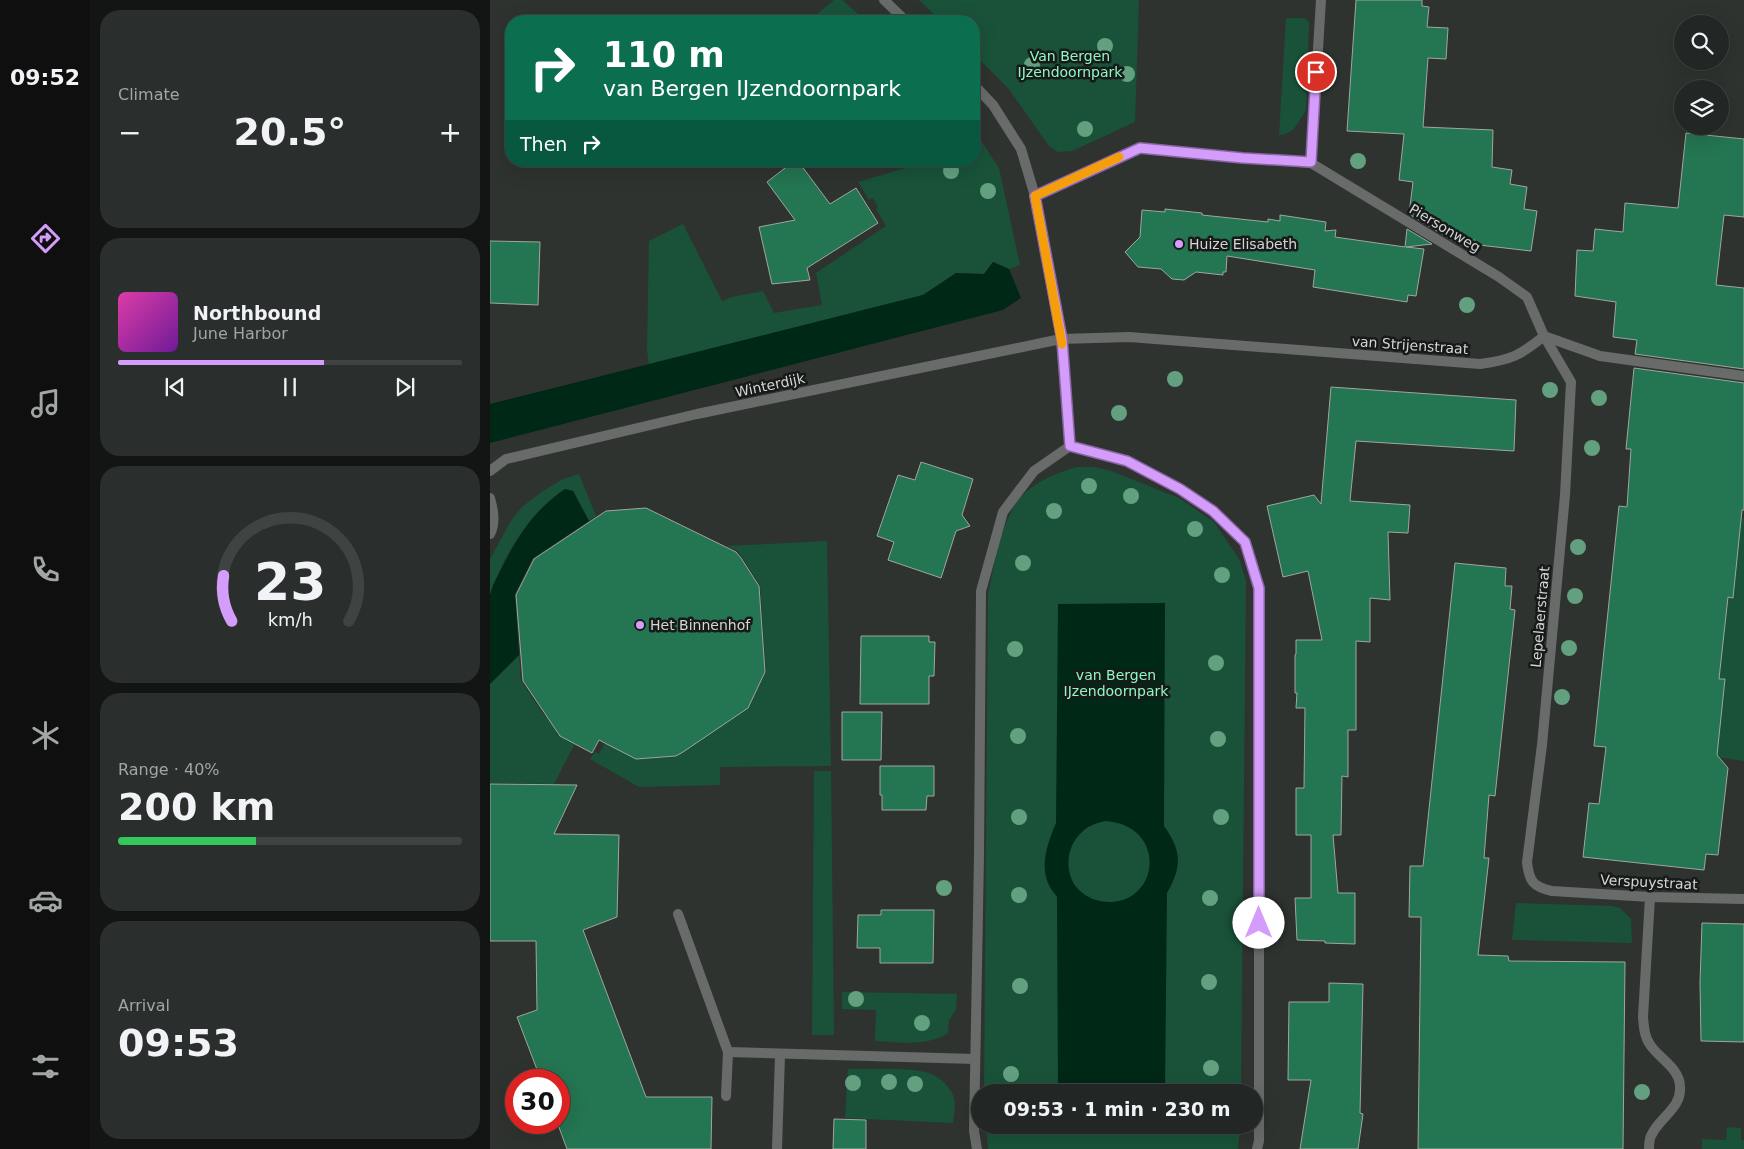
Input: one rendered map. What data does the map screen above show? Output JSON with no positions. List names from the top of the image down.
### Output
{
  "streets": {
    "street": [
      "Piersonweg",
      "van Strijenstraat",
      "Winterdijk",
      "Lepelaerstraat",
      "Verspuystraat"
    ]
  },
  "crossings": [
    ["Piersonweg", "van Strijenstraat"],
    ["Piersonweg", "Lepelaerstraat"],
    ["van Strijenstraat", "Winterdijk"],
    ["van Strijenstraat", "Lepelaerstraat"],
    ["Lepelaerstraat", "Verspuystraat"]
  ],
  "parks": ["Van Bergen IJzendoornpark", "van Bergen IJzendoornpark"],
  "places": ["Huize Elisabeth", "Het Binnenhof"],
  "page": {
    "tabs": "09:52",
    "tile": [
      "Climate",
      ["Range · 40%", "200 km"],
      ["Arrival", "09:53"]
    ],
    "turn": ["110 m", "van Bergen IJzendoornpark"],
    "heat": ["−", "20.5°", "+"],
    "then": "Then",
    "song": ["Northbound", "June Harbor"],
    "limit": "30",
    "trip": "09:53 · 1 min · 230 m",
    "gauge": ["23", "km/h"]
  }
}
